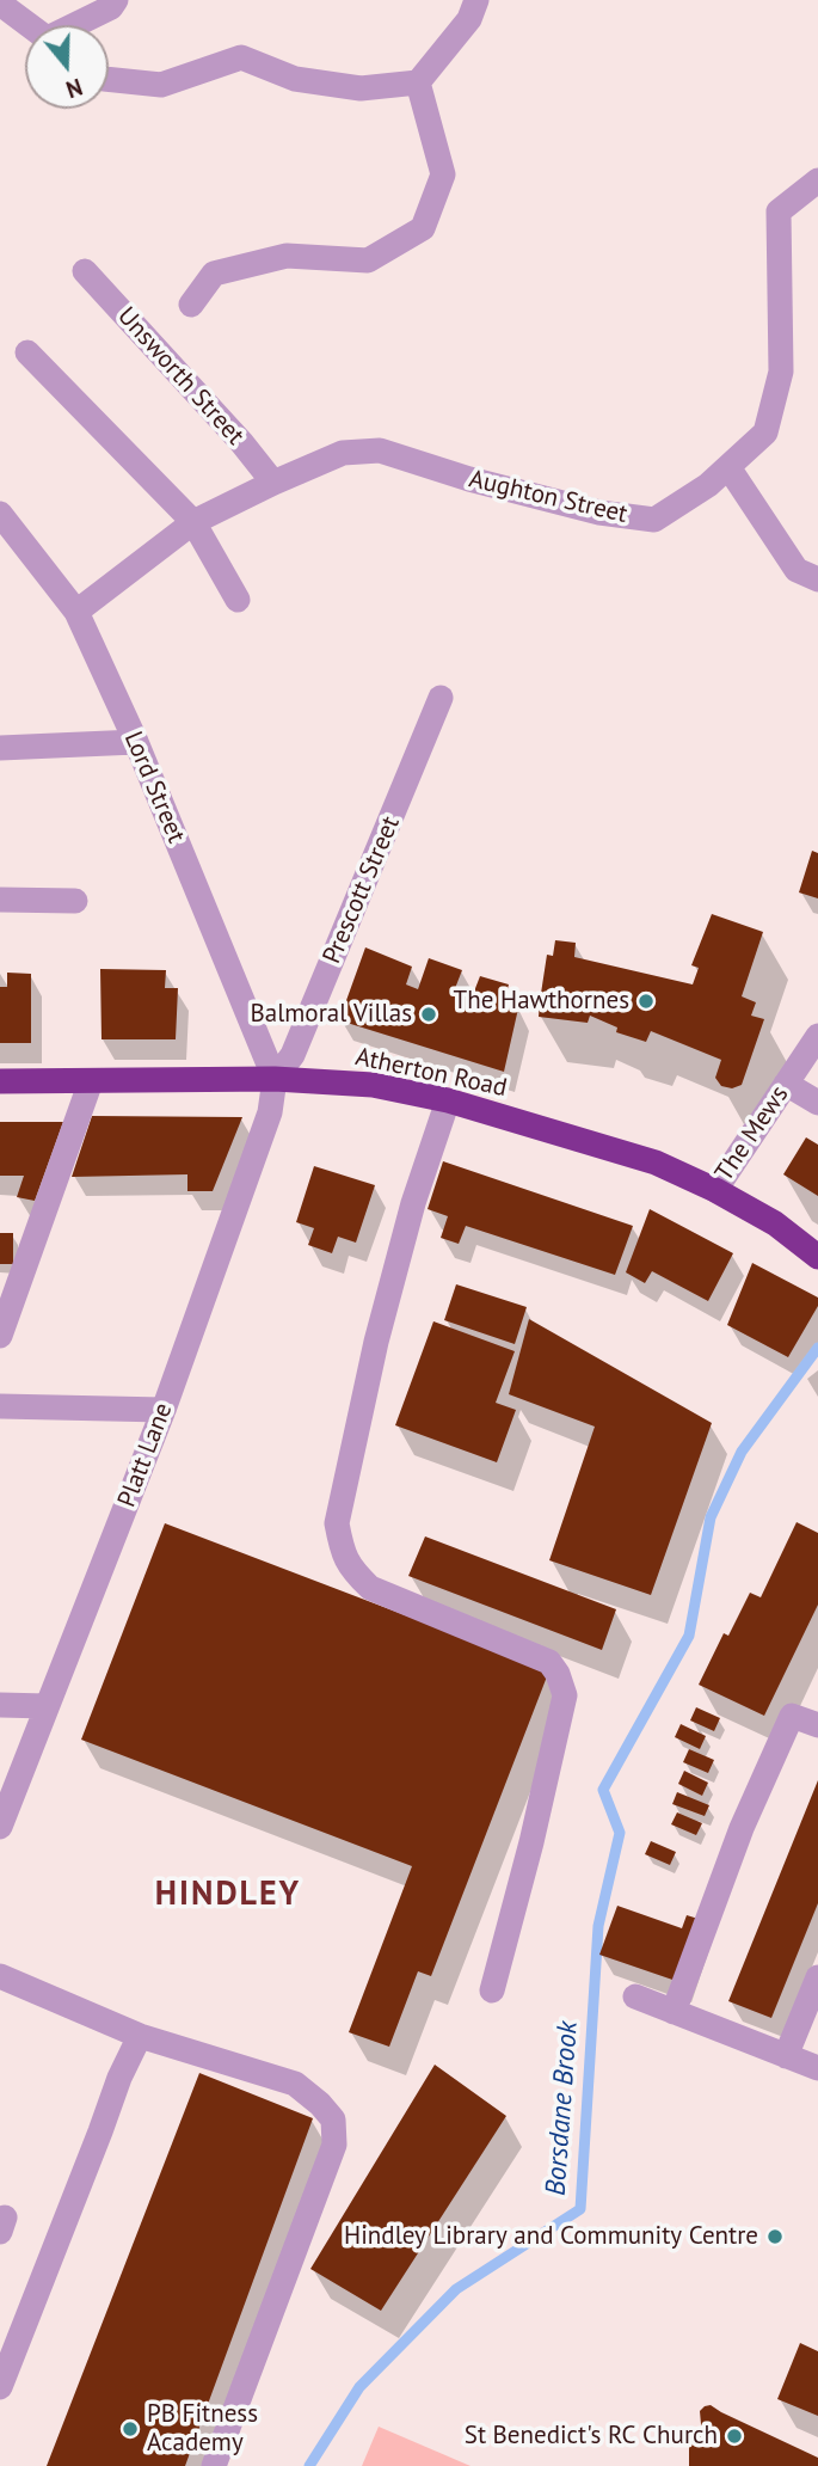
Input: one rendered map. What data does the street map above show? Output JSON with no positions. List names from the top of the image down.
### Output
{
  "streets": {
    "highway": ["Atherton Road"],
    "street": [
      "Unsworth Street",
      "Aughton Street",
      "Lord Street",
      "Prescott Street",
      "The Mews",
      "Platt Lane"
    ]
  },
  "crossings": [
    ["Unsworth Street", "Aughton Street"],
    ["Aughton Street", "Lord Street"],
    ["Lord Street", "Prescott Street"],
    ["Lord Street", "Atherton Road"],
    ["Lord Street", "Platt Lane"],
    ["Prescott Street", "Atherton Road"],
    ["Prescott Street", "Platt Lane"],
    ["Atherton Road", "The Mews"],
    ["Atherton Road", "Platt Lane"]
  ],
  "districts": ["HINDLEY"],
  "water": ["Borsdane Brook"],
  "places": [
    "The Hawthornes",
    "Balmoral Villas",
    "Hindley Library and Community Centre",
    "PB Fitness Academy",
    "St Benedict's RC Church"
  ],
  "north": "bottom"
}
